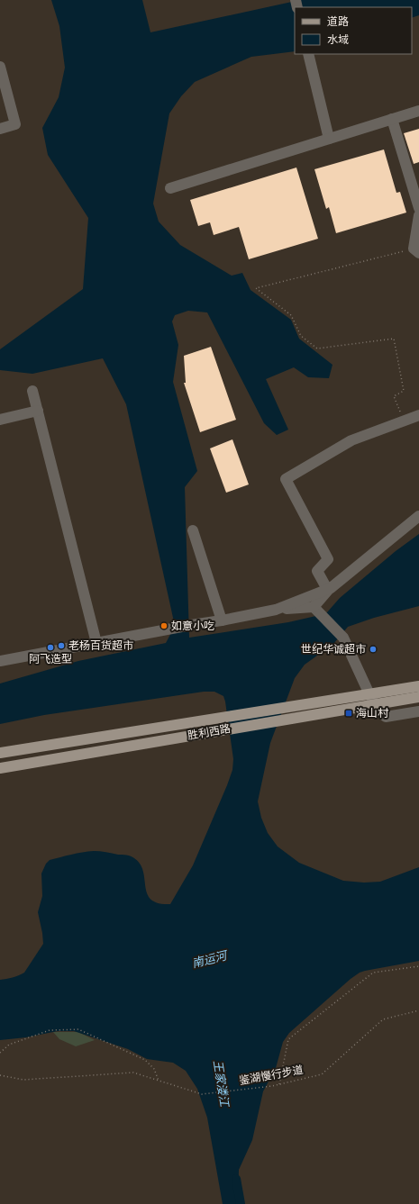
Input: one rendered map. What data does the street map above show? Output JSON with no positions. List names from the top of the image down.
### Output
{
  "streets": {
    "main road": ["胜利西路"],
    "path": ["鉴湖慢行步道"]
  },
  "water": ["南运河", "王家溇江"],
  "places": {
    "other": [
      "如意小吃",
      "老杨百货超市",
      "阿飞造型",
      "世纪华诚超市"
    ],
    "transit": ["海山村"]
  },
  "legend": ["道路", "水域"]
}
